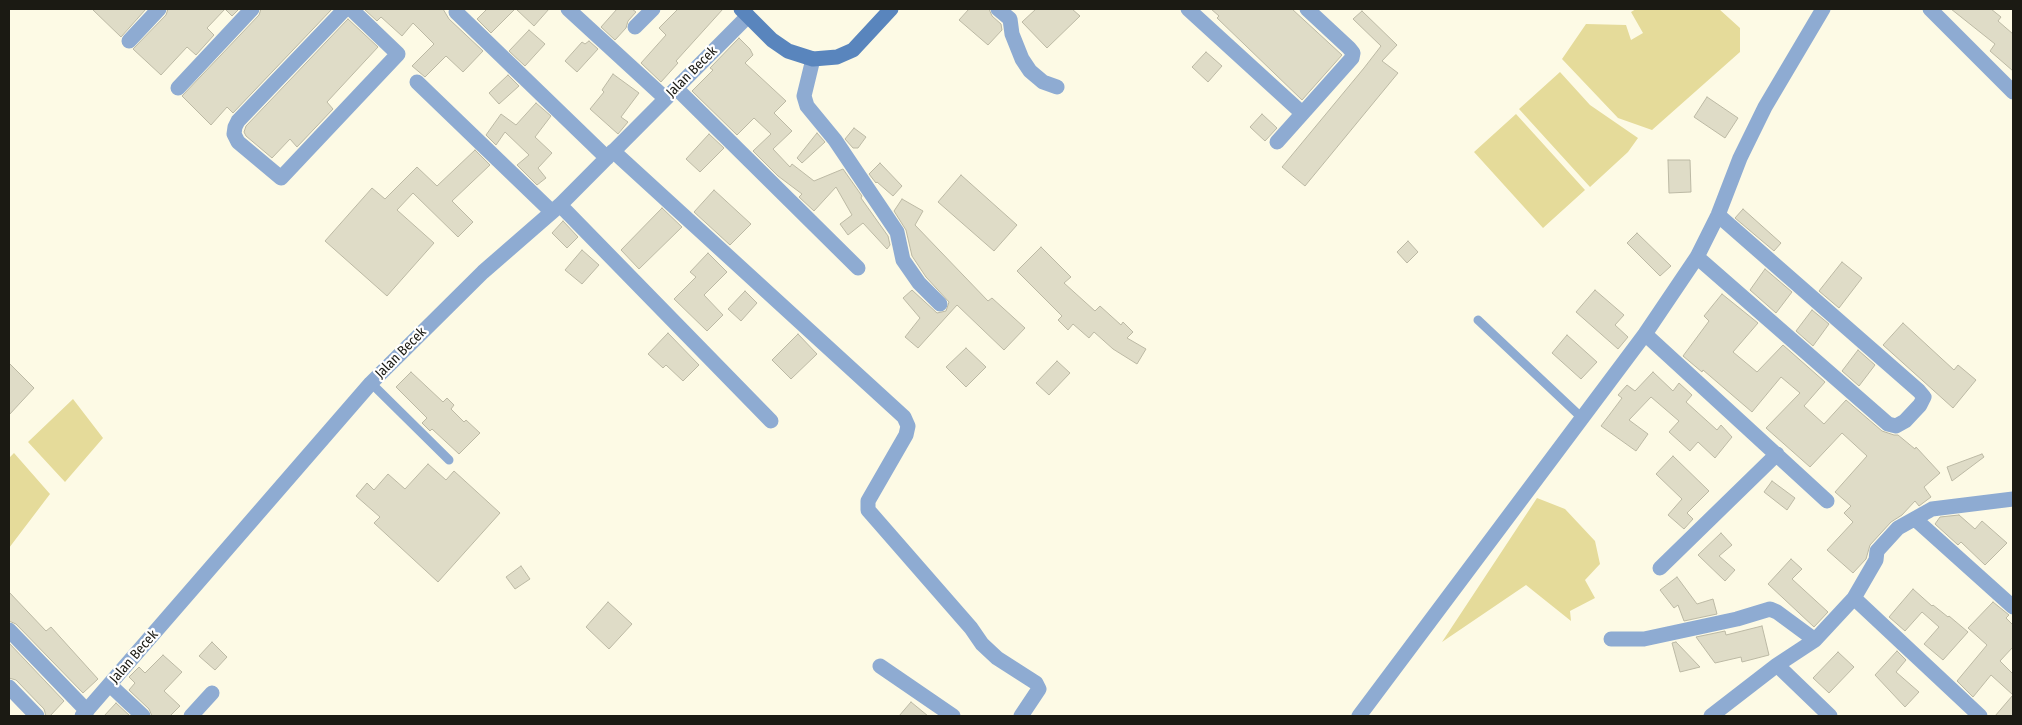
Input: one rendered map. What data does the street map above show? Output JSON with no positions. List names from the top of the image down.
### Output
{
  "streets": {
    "street": ["Jalan Becek"]
  }
}
